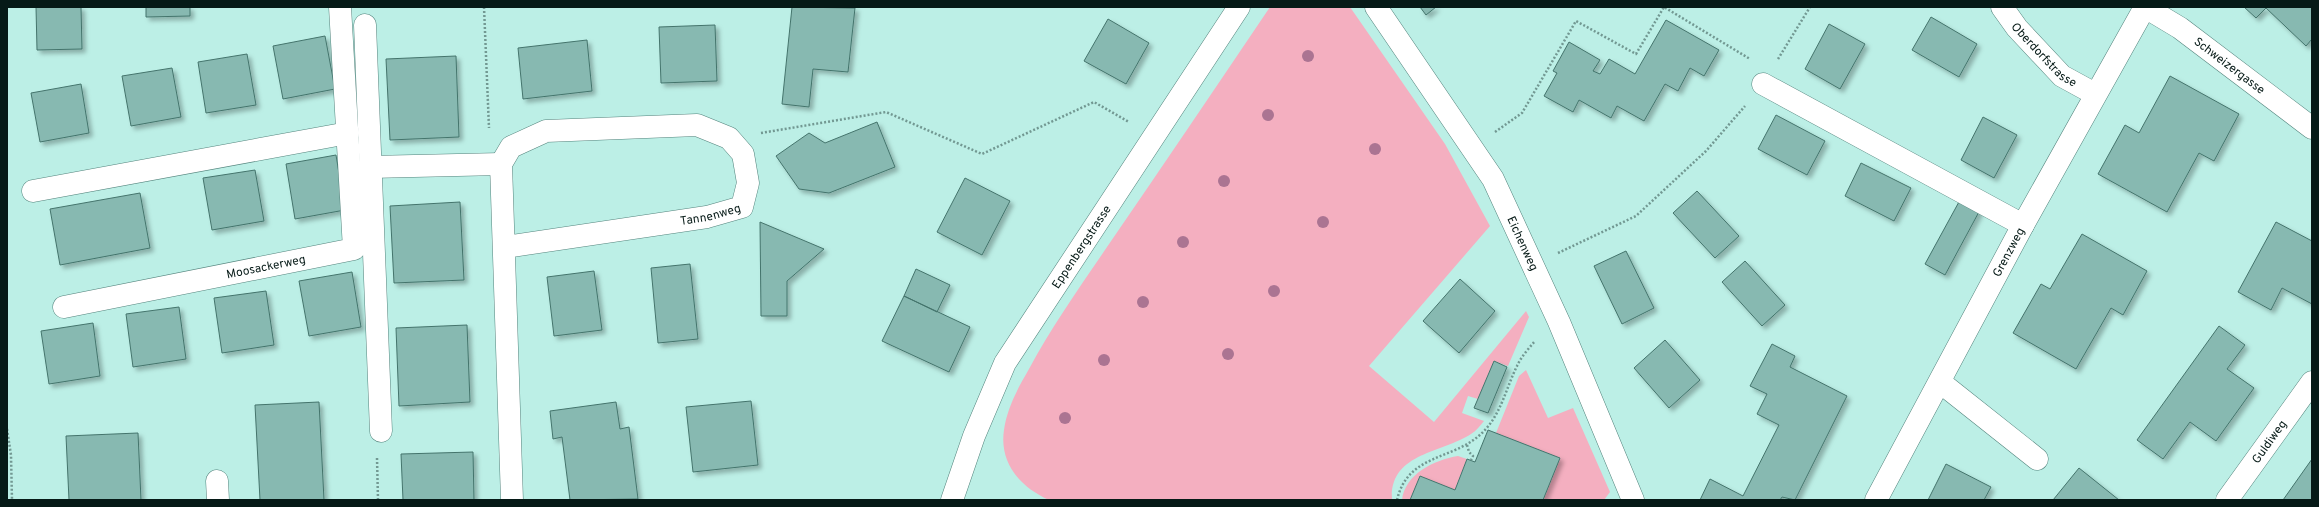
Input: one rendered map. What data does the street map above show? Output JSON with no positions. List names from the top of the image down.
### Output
{
  "streets": {
    "street": [
      "Oberdorfstrasse",
      "Schweizergasse",
      "Tannenweg",
      "Eichenweg",
      "Eppenbergstrasse",
      "Grenzweg",
      "Moosackerweg",
      "Guldiweg"
    ]
  },
  "crossings": [
    ["Oberdorfstrasse", "Grenzweg"],
    ["Schweizergasse", "Grenzweg"]
  ]
}
